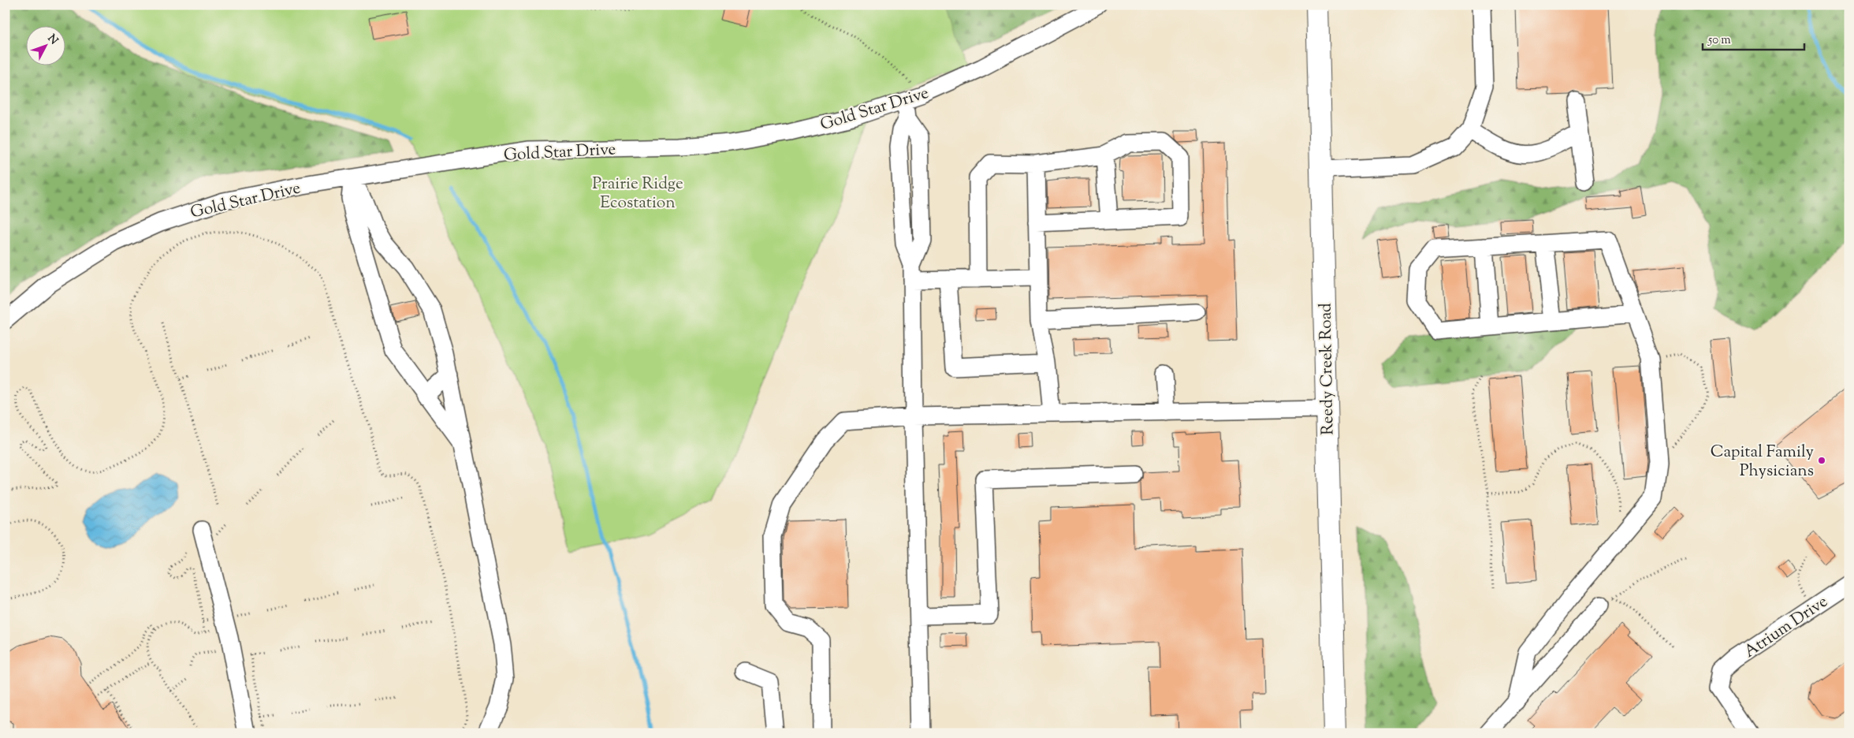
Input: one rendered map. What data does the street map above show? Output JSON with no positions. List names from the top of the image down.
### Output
{
  "streets": {
    "main road": ["Reedy Creek Road"],
    "street": ["Gold Star Drive", "Atrium Drive"]
  },
  "parks": ["Prairie Ridge Ecostation"],
  "places": ["Capital Family Physicians"],
  "scale_bar": "50 m",
  "north": "top right"
}
